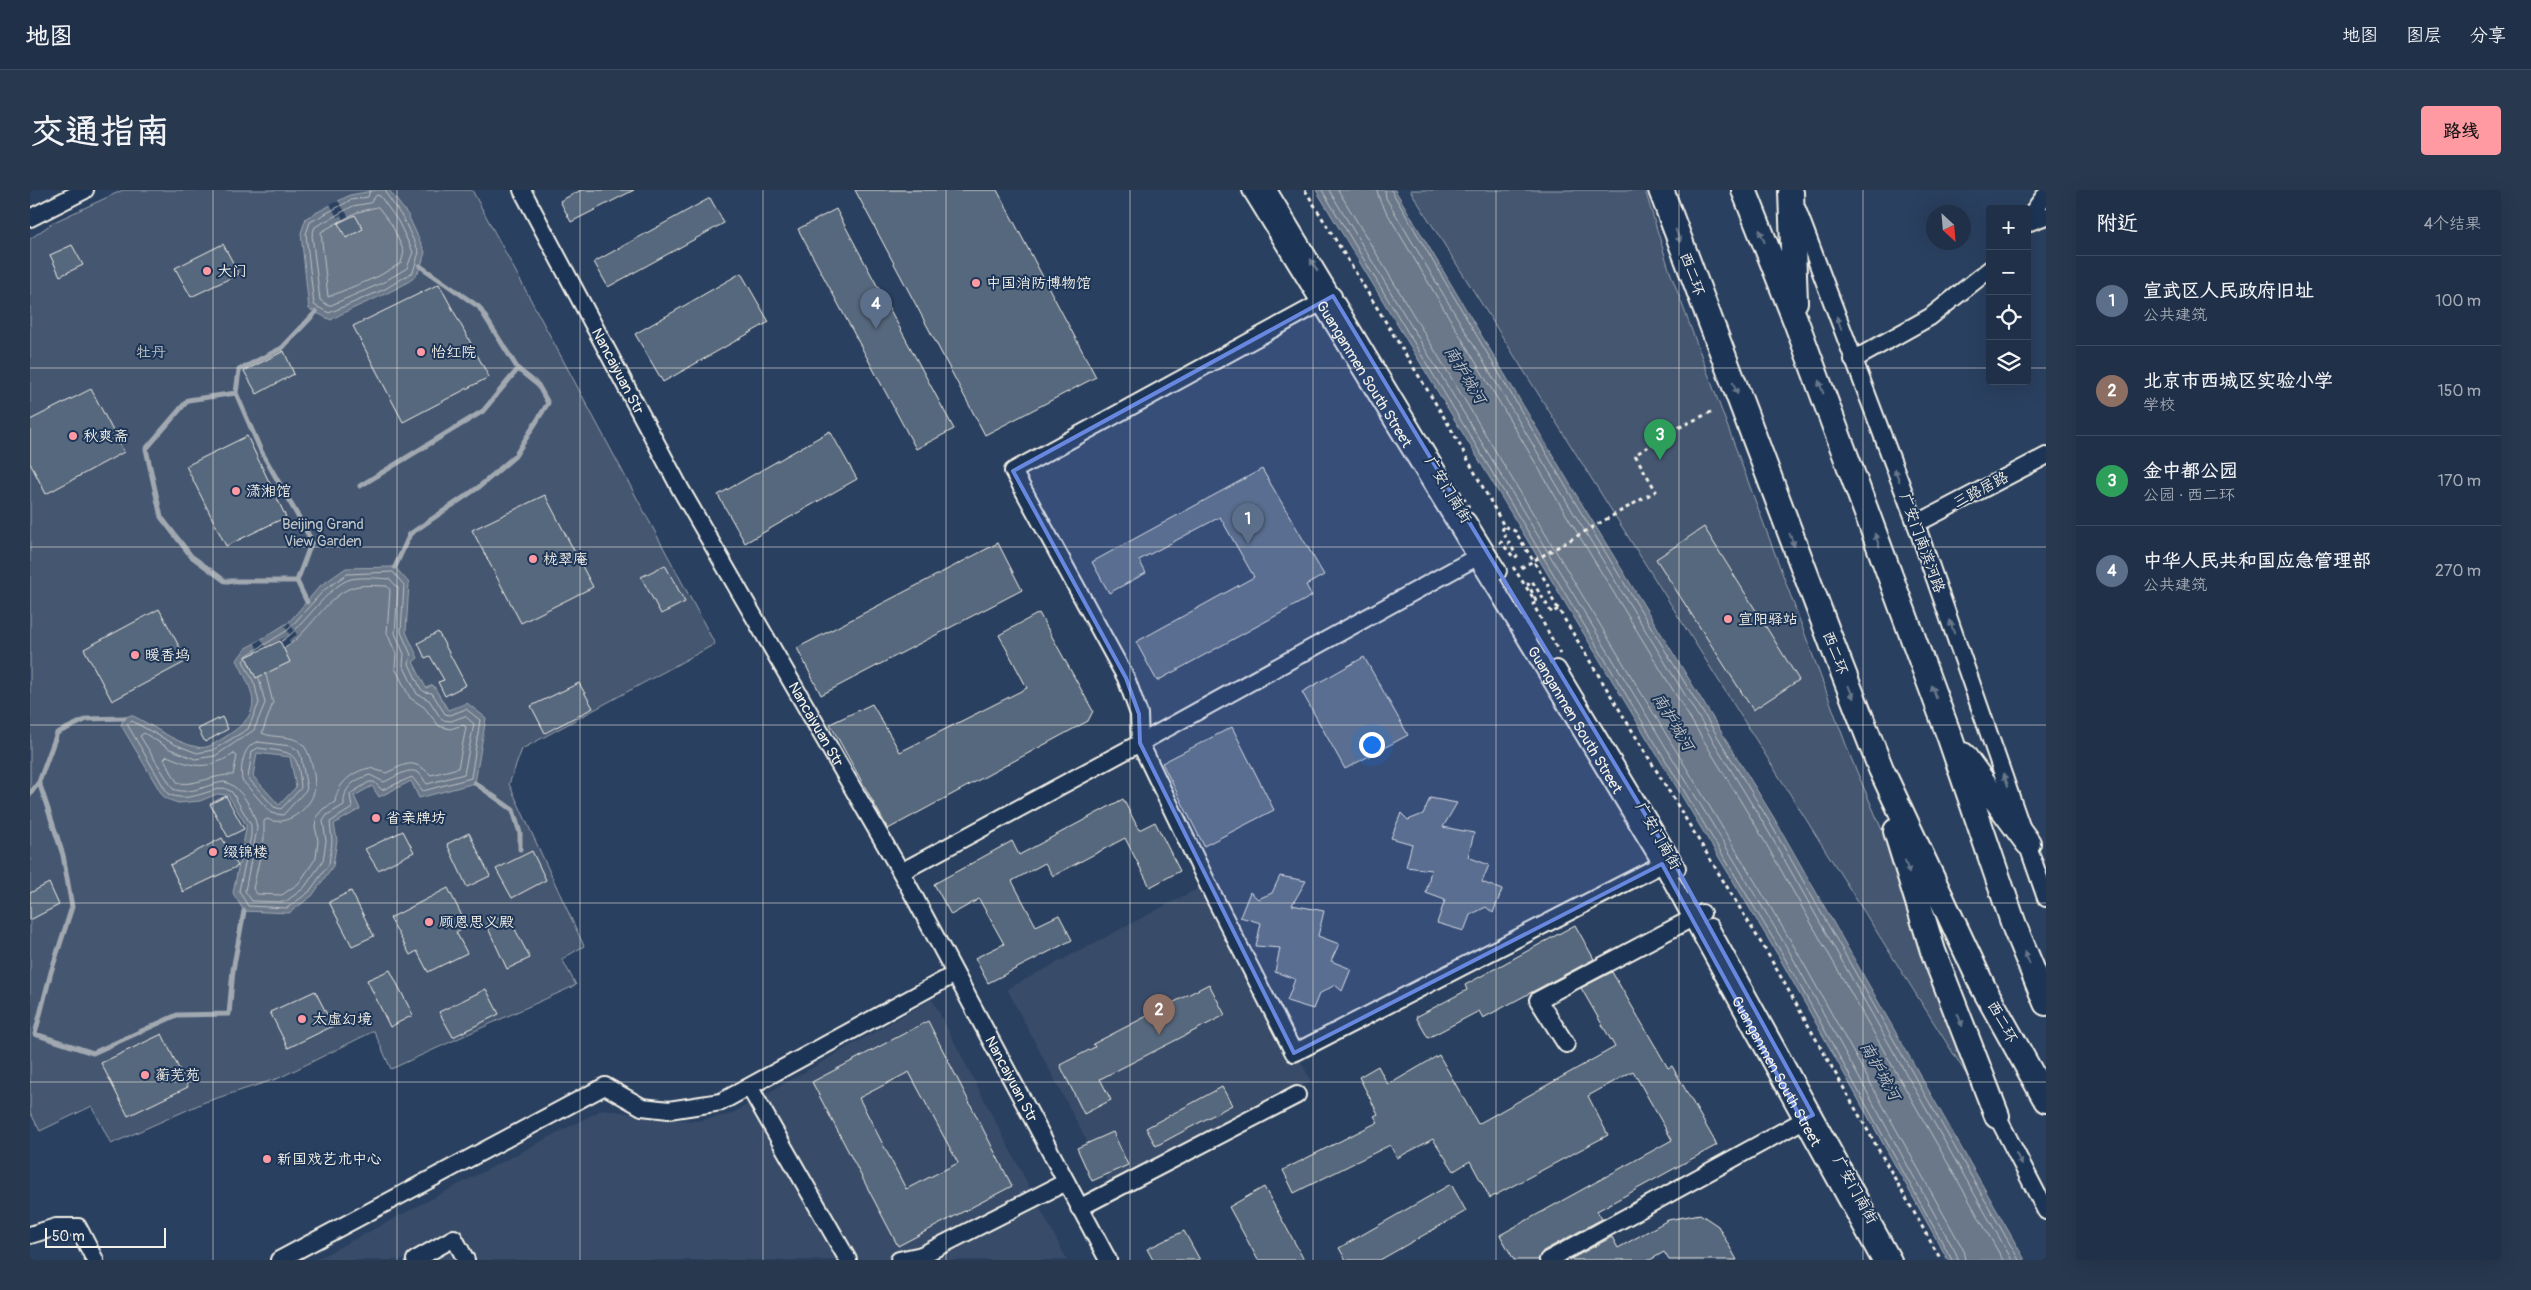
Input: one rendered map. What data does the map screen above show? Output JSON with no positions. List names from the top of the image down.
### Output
{
  "streets": {
    "highway": ["西二环"],
    "street": [
      "Nancaiyuan Str",
      "Guanganmen South Street",
      "广安门南街",
      "三路居路",
      "广安门南滨河路"
    ]
  },
  "crossings": [
    ["Guanganmen South Street", "广安门南街"],
    ["三路居路", "广安门南滨河路"]
  ],
  "one_way": ["广安门南滨河路"],
  "water": ["南护城河"],
  "parks": ["牡丹", "Beijing Grand View Garden"],
  "places": [
    "大门",
    "中国消防博物馆",
    "怡红院",
    "秋爽斋",
    "潇湘馆",
    "栊翠庵",
    "宣阳驿站",
    "暖香坞",
    "省亲牌坊",
    "缀锦楼",
    "顾恩思义殿",
    "太虚幻境",
    "蘅芜苑",
    "新国戏艺术中心"
  ],
  "scale_bar": "50 m",
  "north": "bottom right",
  "page": {
    "header": "地图",
    "nav": ["地图", "图层", "分享"],
    "buttons": "路线",
    "title": "交通指南",
    "heading": ["附近", "4个结果"],
    "map_buttons": ["+", "−"],
    "list": [
      {
        "mark": "1",
        "name": "宣武区人民政府旧址",
        "note": "公共建筑",
        "value": "100 m"
      },
      {
        "mark": "2",
        "name": "北京市西城区实验小学",
        "note": "学校",
        "value": "150 m"
      },
      {
        "mark": "3",
        "name": "金中都公园",
        "note": "公园 · 西二环",
        "value": "170 m"
      },
      {
        "mark": "4",
        "name": "中华人民共和国应急管理部",
        "note": "公共建筑",
        "value": "270 m"
      }
    ],
    "pins": [
      "4",
      "3",
      "1",
      "2"
    ],
    "scale": "50 m"
  }
}
